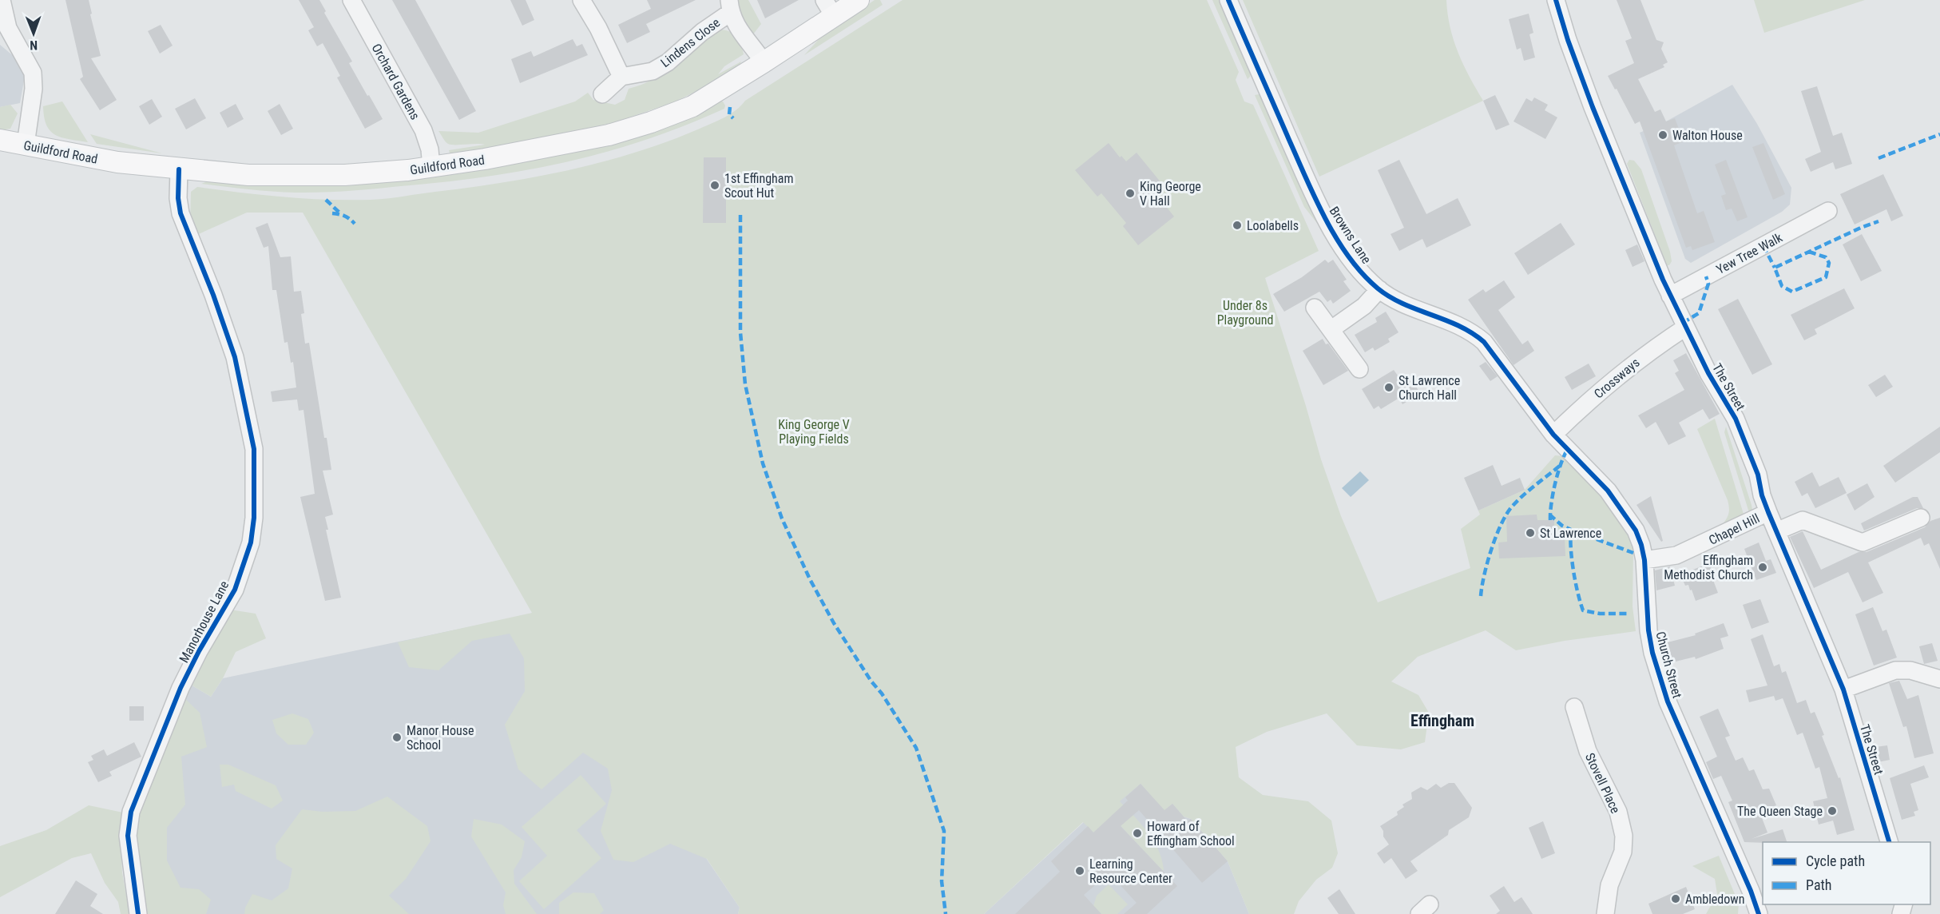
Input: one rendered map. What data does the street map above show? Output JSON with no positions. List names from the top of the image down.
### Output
{
  "streets": {
    "main road": ["Guildford Road"],
    "street": [
      "Lindens Close",
      "Orchard Gardens",
      "Browns Lane",
      "Yew Tree Walk",
      "Crossways",
      "The Street",
      "Chapel Hill",
      "Manorhouse Lane",
      "Church Street",
      "Stovell Place"
    ]
  },
  "crossings": [
    ["Orchard Gardens", "Guildford Road"],
    ["Guildford Road", "Manorhouse Lane"],
    ["Browns Lane", "Crossways"],
    ["Browns Lane", "Church Street"],
    ["Yew Tree Walk", "The Street"],
    ["Crossways", "The Street"],
    ["Crossways", "Church Street"],
    ["The Street", "Chapel Hill"],
    ["Chapel Hill", "Church Street"]
  ],
  "districts": ["Effingham"],
  "parks": ["Under 8s Playground", "King George V Playing Fields"],
  "places": [
    "Walton House",
    "1st Effingham Scout Hut",
    "King George V Hall",
    "Loolabells",
    "St Lawrence Church Hall",
    "St Lawrence",
    "Effingham Methodist Church",
    "Manor House School",
    "The Queen Stage",
    "Howard of Effingham School",
    "Learning Resource Center",
    "Ambledown"
  ],
  "legend": ["Cycle path", "Path"],
  "north": "bottom"
}
